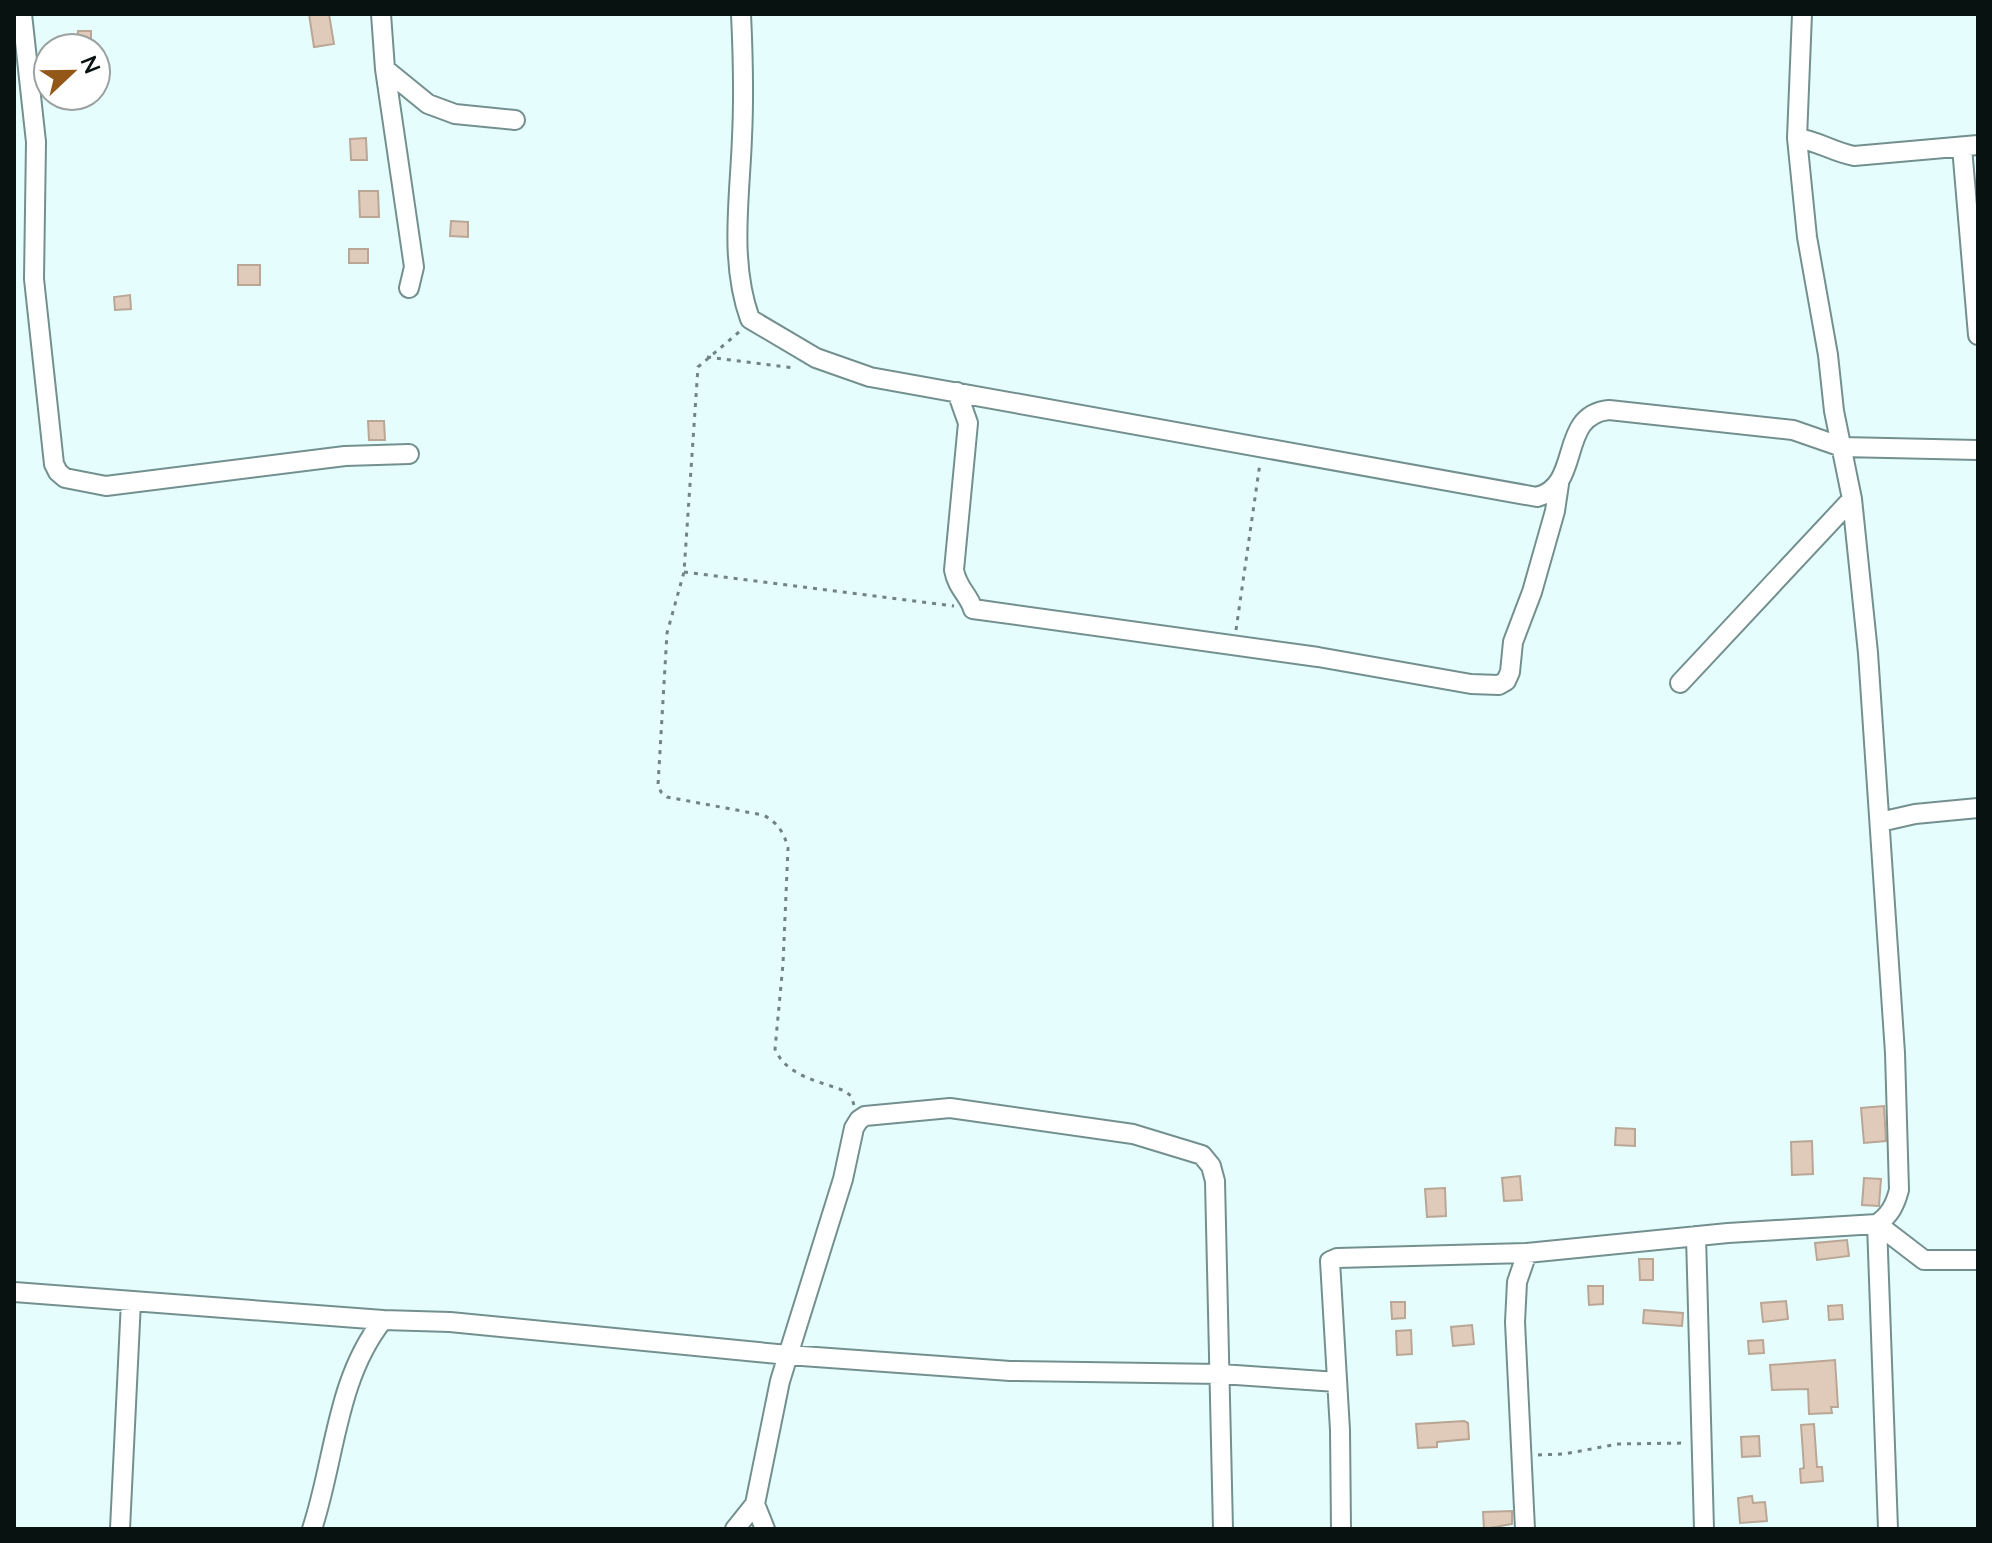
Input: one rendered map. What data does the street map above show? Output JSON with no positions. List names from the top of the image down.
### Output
{
  "north": "right"
}
